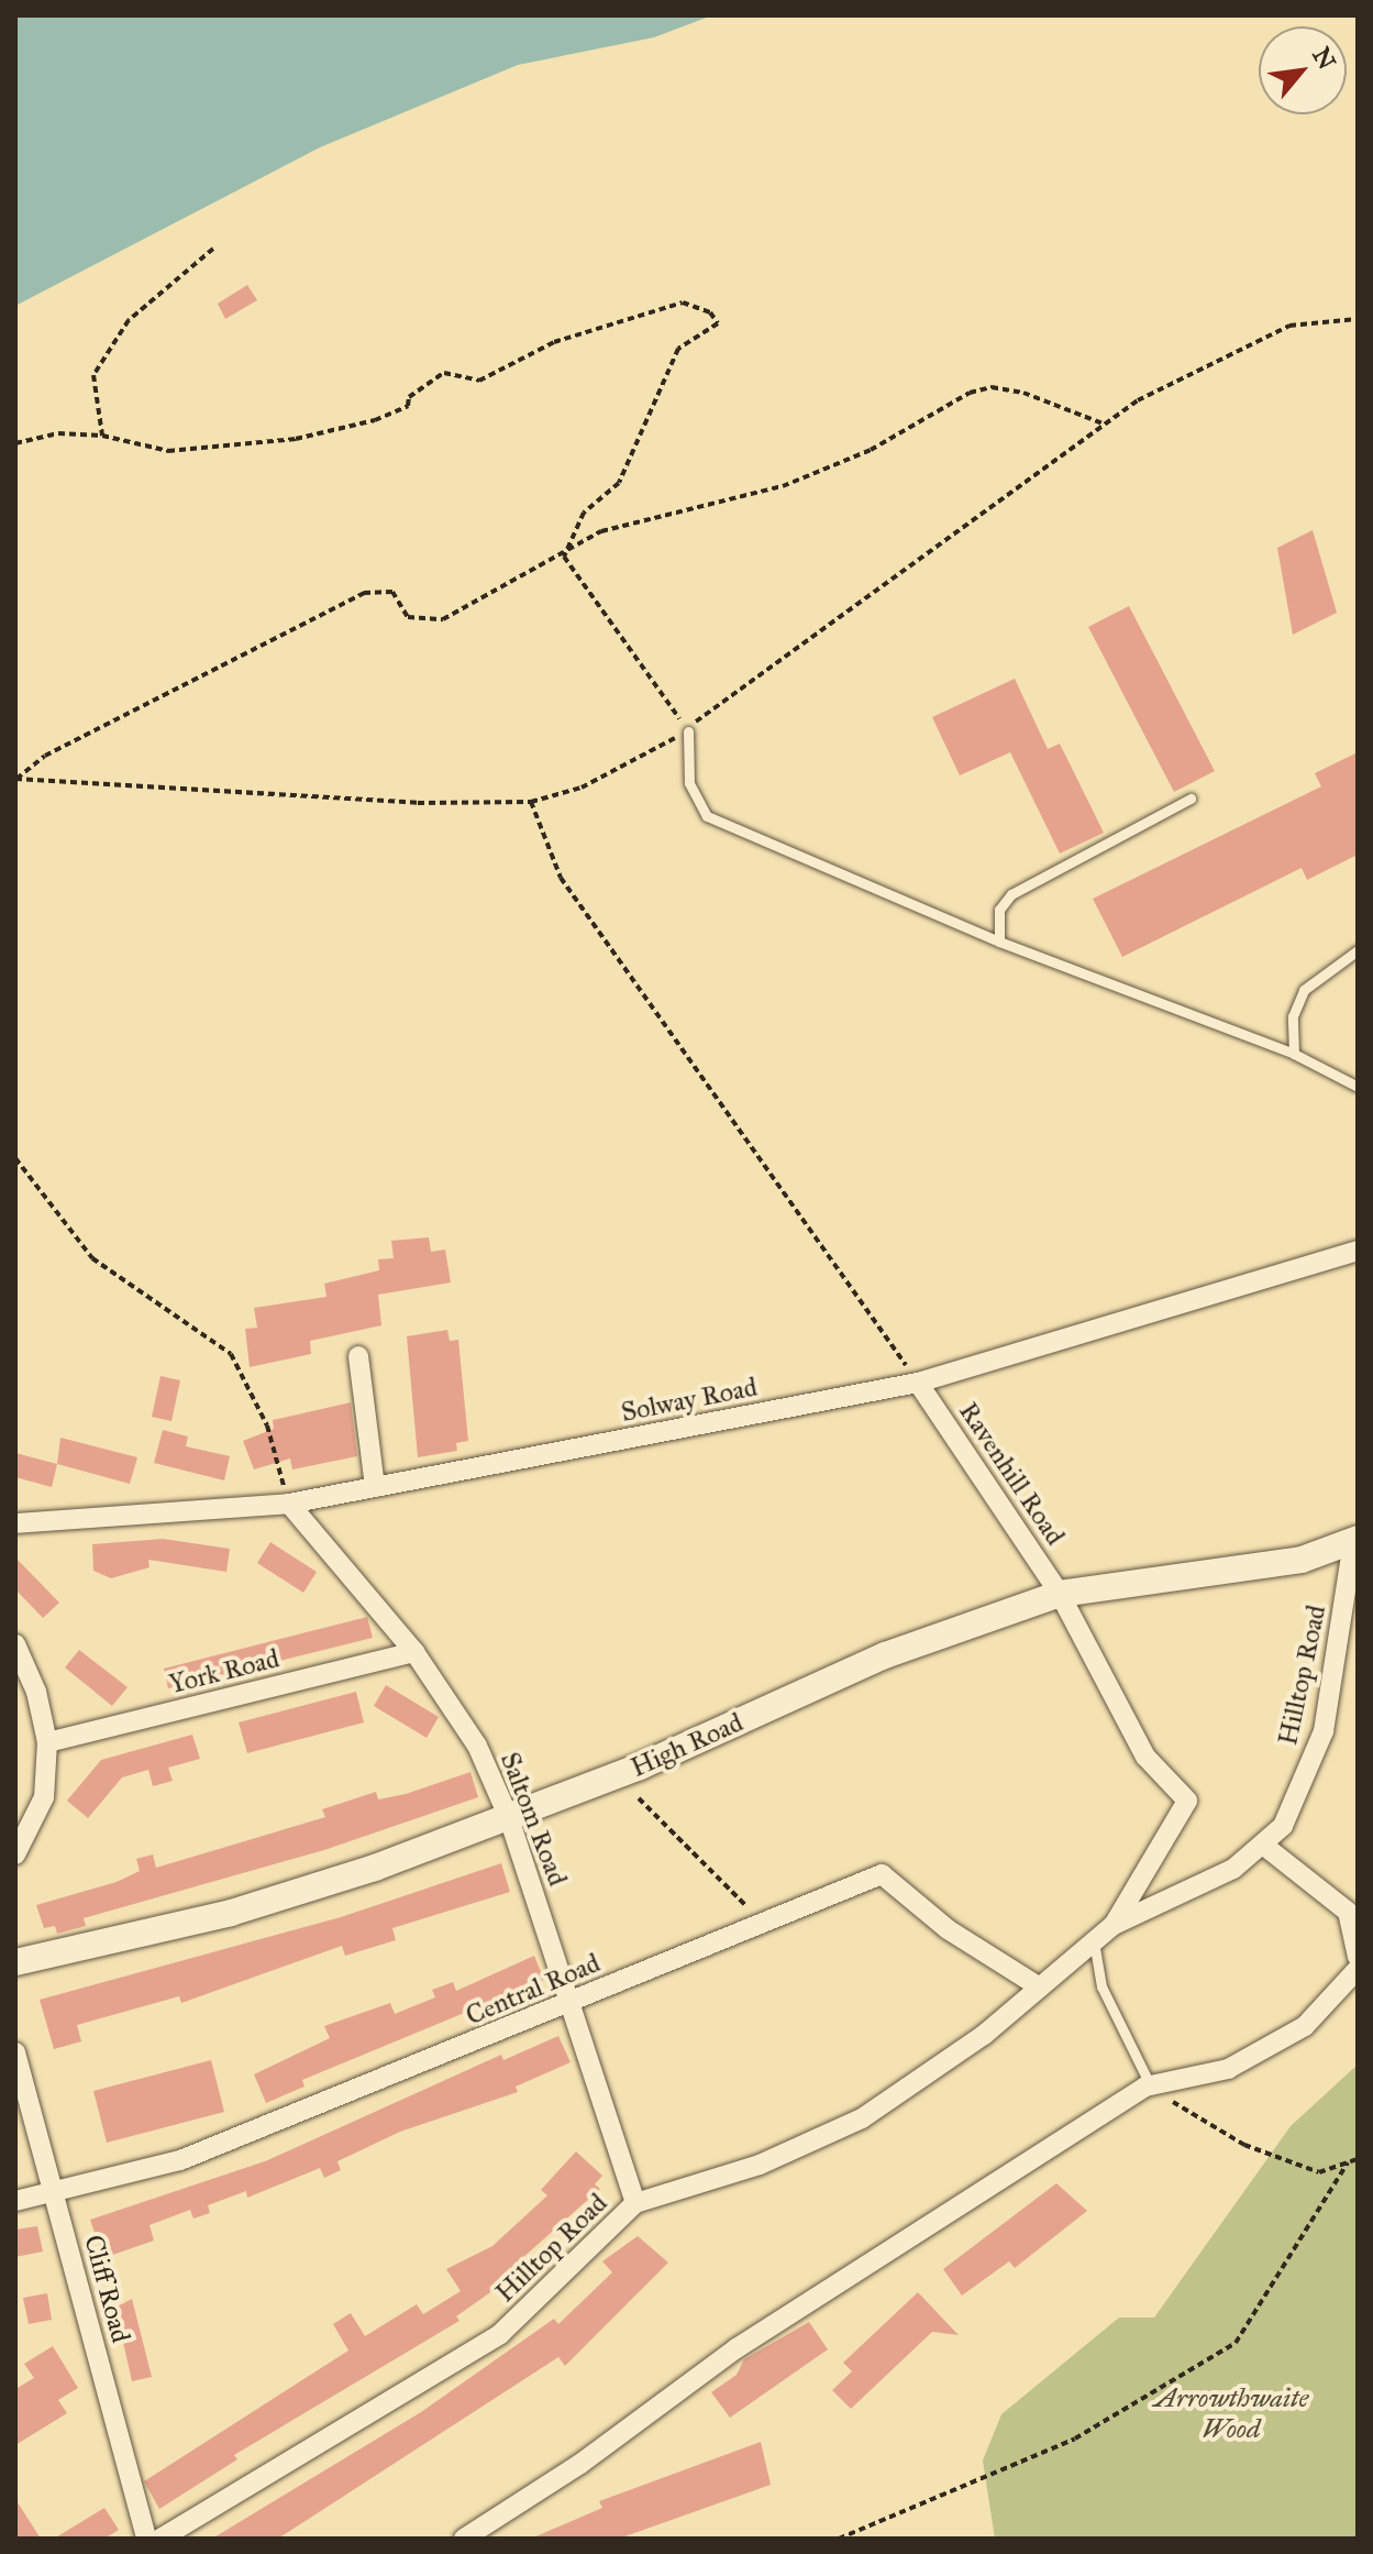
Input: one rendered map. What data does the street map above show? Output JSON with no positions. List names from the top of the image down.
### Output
{
  "streets": {
    "street": [
      "Solway Road",
      "Ravenhill Road",
      "York Road",
      "Hilltop Road",
      "High Road",
      "Saltom Road",
      "Central Road",
      "Cliff Road"
    ]
  },
  "crossings": [
    ["Solway Road", "Ravenhill Road"],
    ["Solway Road", "Saltom Road"],
    ["Ravenhill Road", "Hilltop Road"],
    ["Ravenhill Road", "High Road"],
    ["York Road", "Saltom Road"],
    ["Hilltop Road", "High Road"],
    ["Hilltop Road", "Saltom Road"],
    ["Hilltop Road", "Central Road"],
    ["High Road", "Saltom Road"],
    ["Saltom Road", "Central Road"],
    ["Central Road", "Cliff Road"]
  ],
  "parks": ["Arrowthwaite Wood"],
  "north": "top right"
}
